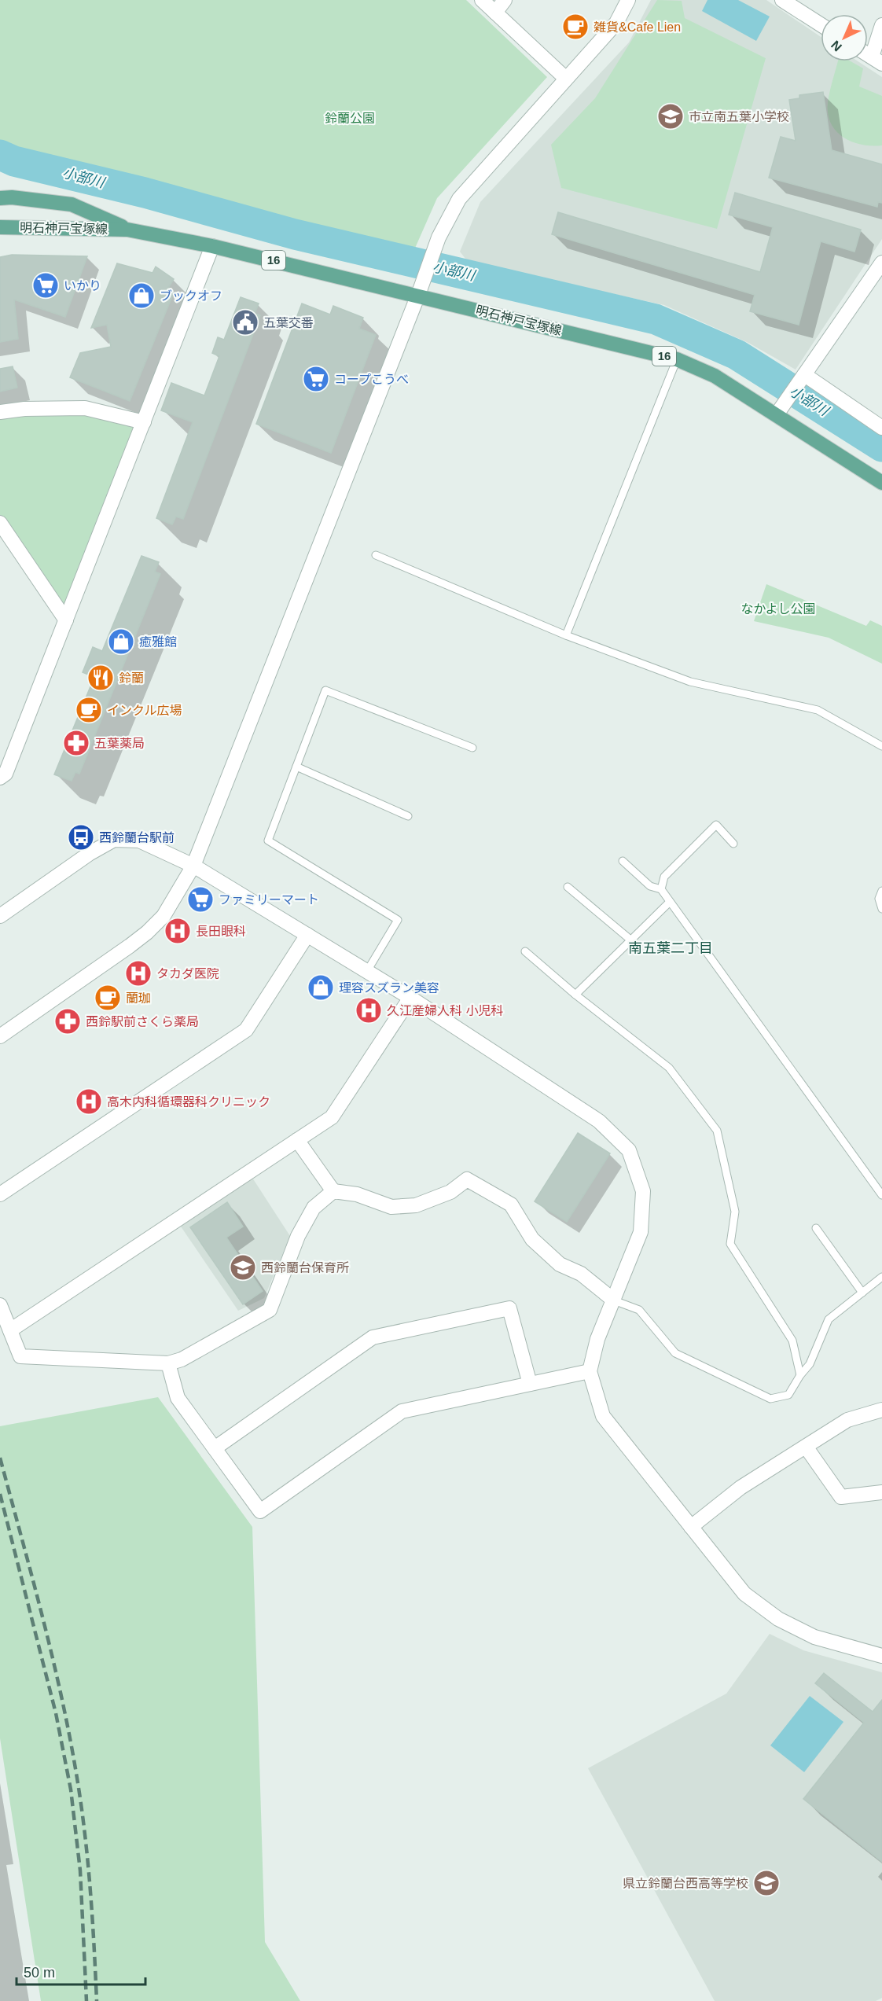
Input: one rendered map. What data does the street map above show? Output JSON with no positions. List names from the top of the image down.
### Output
{
  "streets": {
    "main road": ["明石神戸宝塚線", "16"]
  },
  "districts": ["南五葉二丁目"],
  "water": ["小部川"],
  "parks": ["鈴蘭公園", "なかよし公園"],
  "places": {
    "cafe": ["雑貨&Cafe Lien", "インクル広場", "蘭珈"],
    "school or university": ["市立南五葉小学校", "西鈴蘭台保育所", "県立鈴蘭台西高等学校"],
    "supermarket": ["いかり", "コープこうべ", "ファミリーマート"],
    "shop": ["ブックオフ", "癒雅館", "理容スズラン美容"],
    "public building": ["五葉交番"],
    "restaurant": ["鈴蘭"],
    "pharmacy": ["五葉薬局", "西鈴駅前さくら薬局"],
    "bus stop": ["西鈴蘭台駅前"],
    "hospital": [
      "長田眼科",
      "タカダ医院",
      "久江産婦人科 小児科",
      "高木内科循環器科クリニック"
    ]
  },
  "scale_bar": "50 m",
  "north": "bottom left"
}
